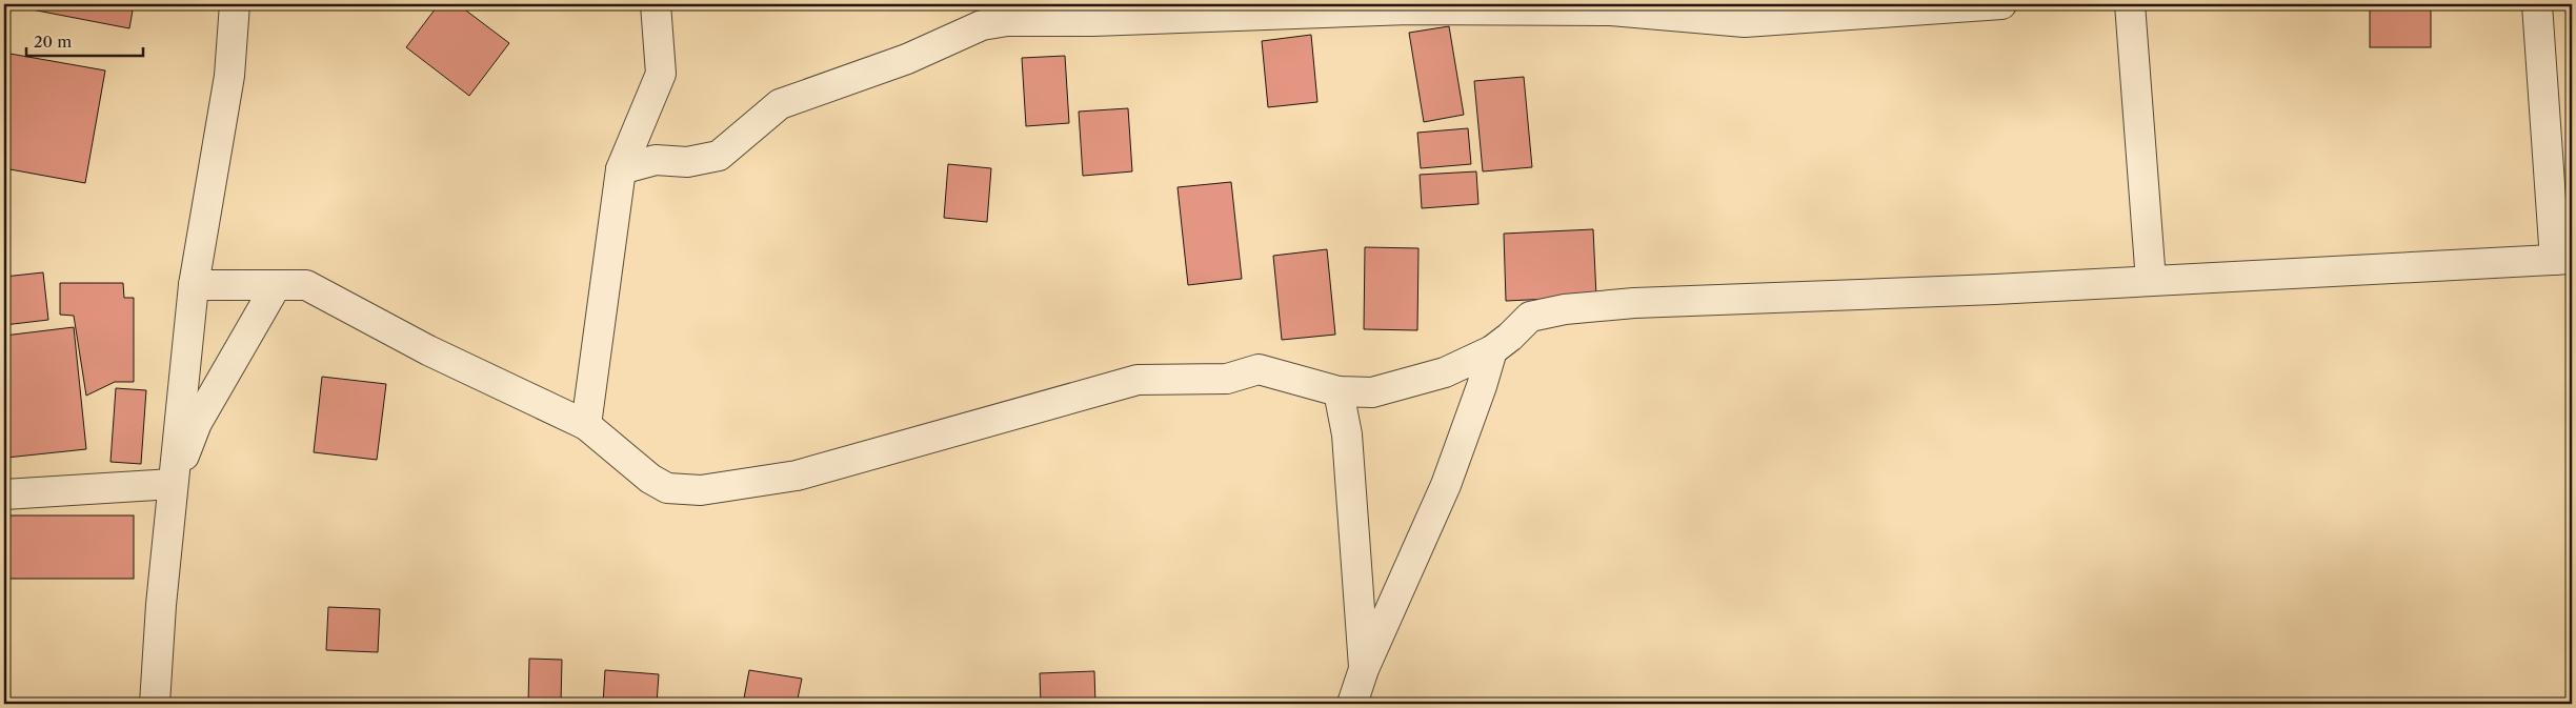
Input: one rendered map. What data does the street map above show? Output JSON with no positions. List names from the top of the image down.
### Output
{
  "scale_bar": "20 m"
}
